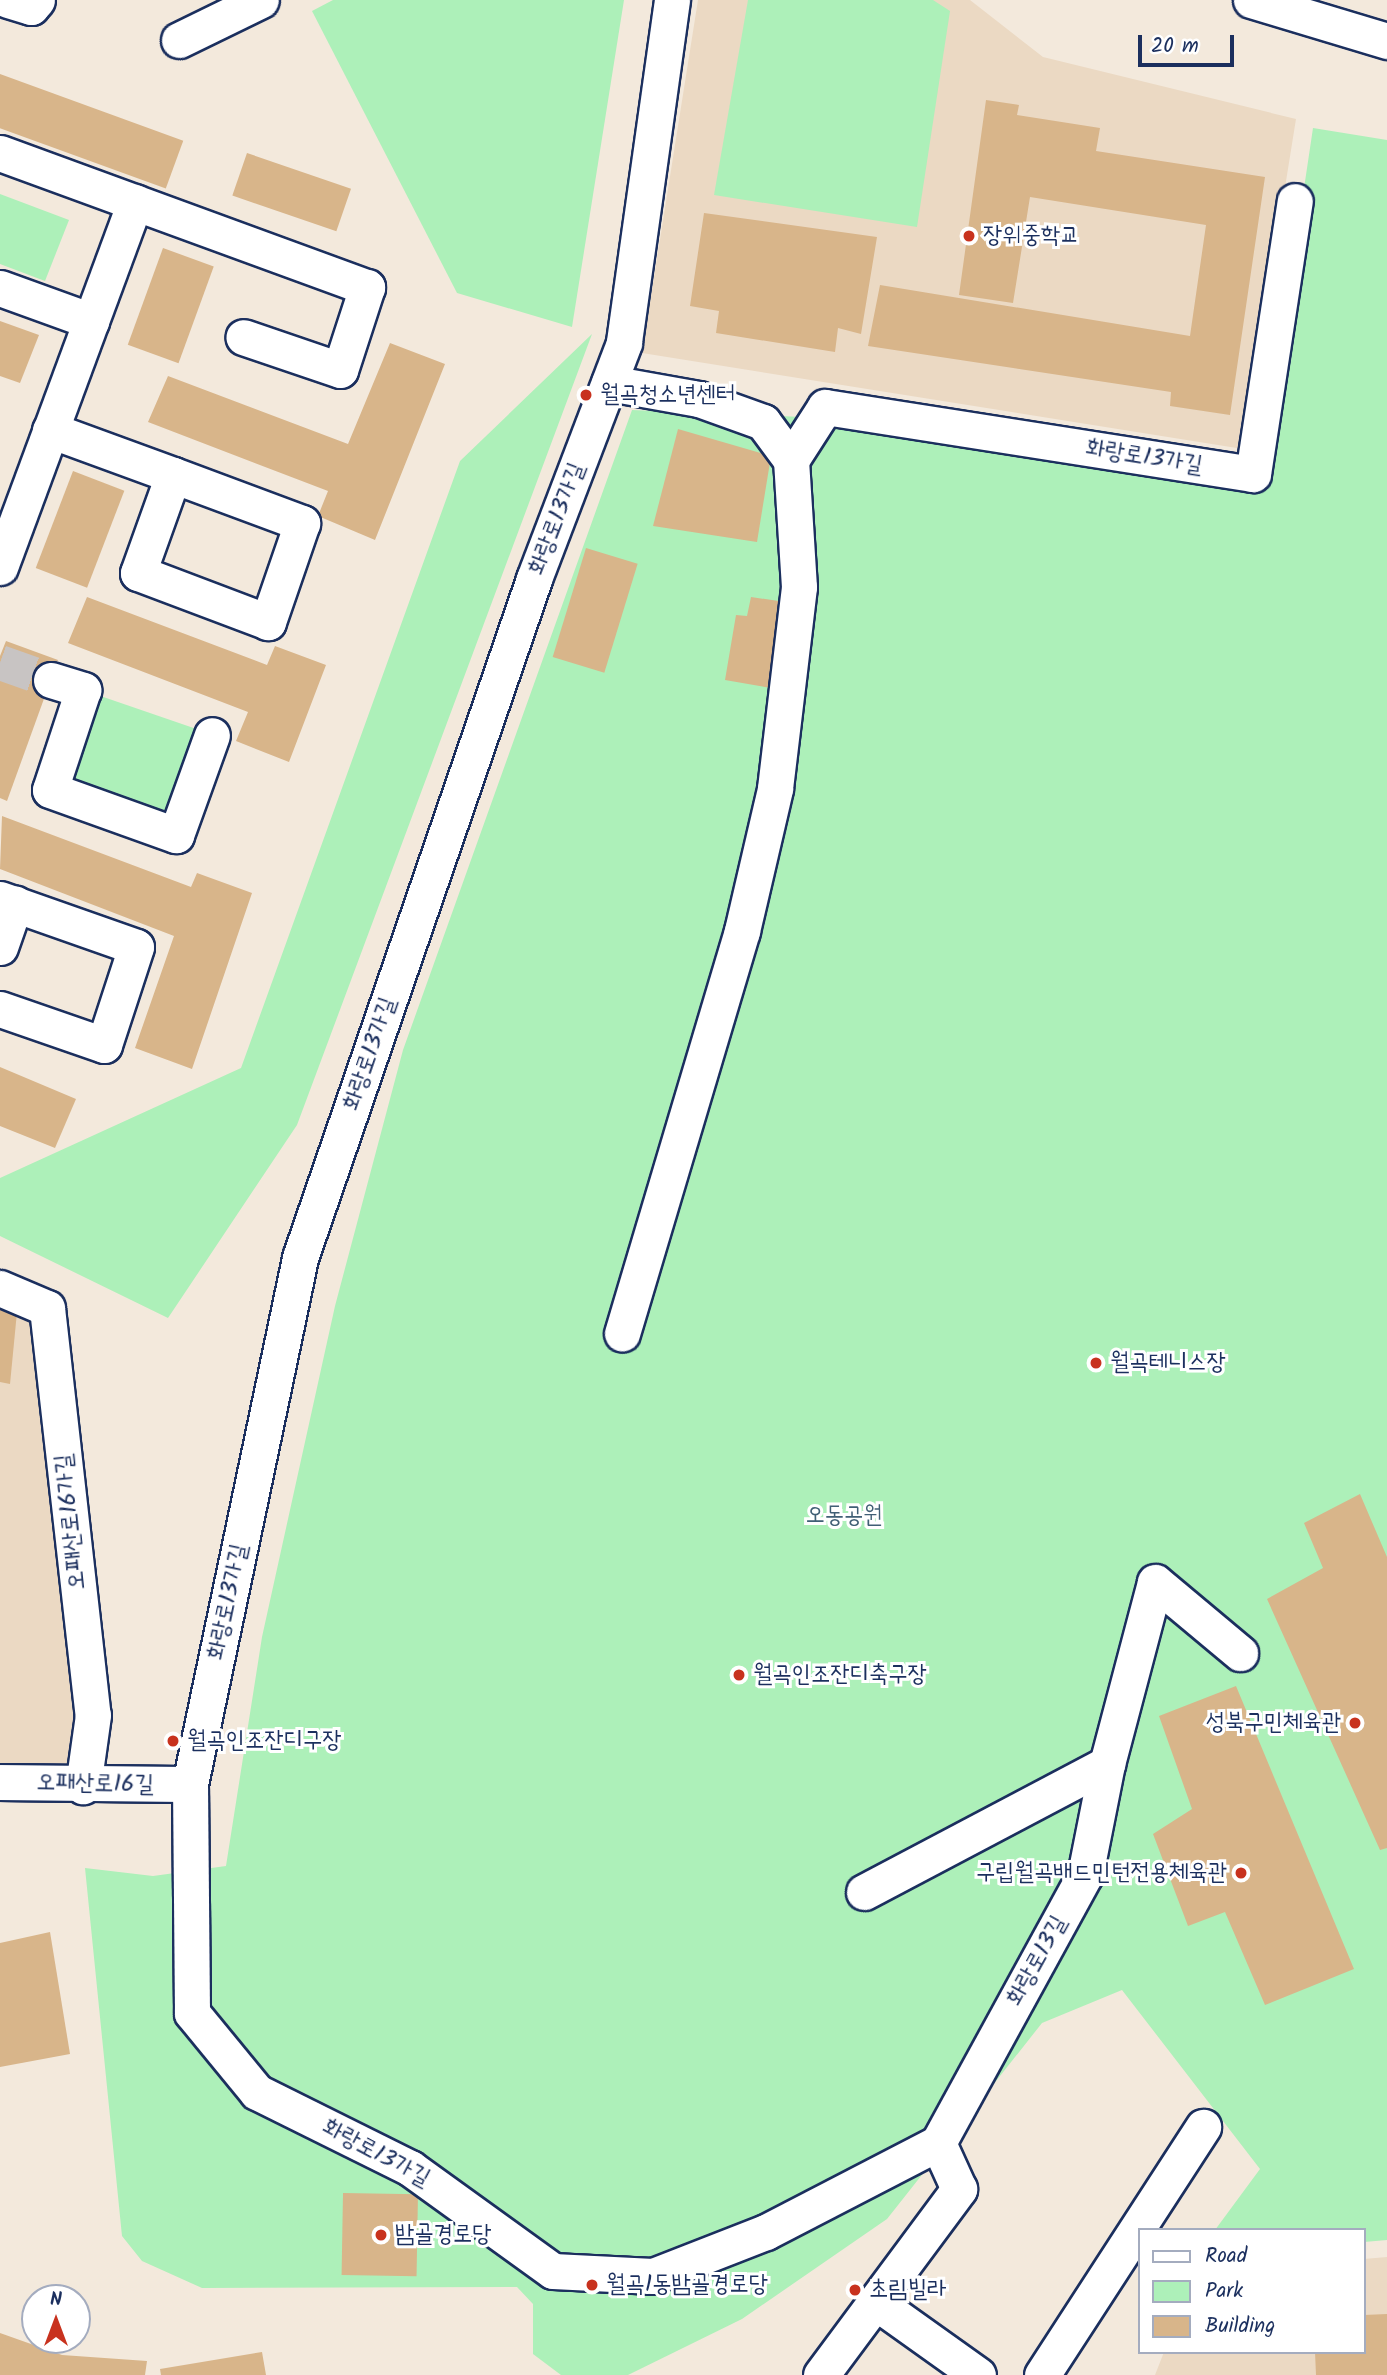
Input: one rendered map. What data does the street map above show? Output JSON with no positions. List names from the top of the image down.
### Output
{
  "streets": {
    "street": [
      "화랑로13가길",
      "오패산로16가길",
      "오패산로16길",
      "화랑로13길"
    ]
  },
  "crossings": [
    ["화랑로13가길", "오패산로16길"],
    ["화랑로13가길", "화랑로13길"],
    ["오패산로16가길", "오패산로16길"]
  ],
  "parks": ["오동공원"],
  "places": [
    "장위중학교",
    "월곡청소년센터",
    "월곡테니스장",
    "월곡인조잔디축구장",
    "성북구민체육관",
    "월곡인조잔디구장",
    "구립월곡배드민턴전용체육관",
    "밤골경로당",
    "월곡1동밤골경로당",
    "초림빌라"
  ],
  "legend": ["Road", "Park", "Building"],
  "scale_bar": "20 m",
  "north": "top"
}
